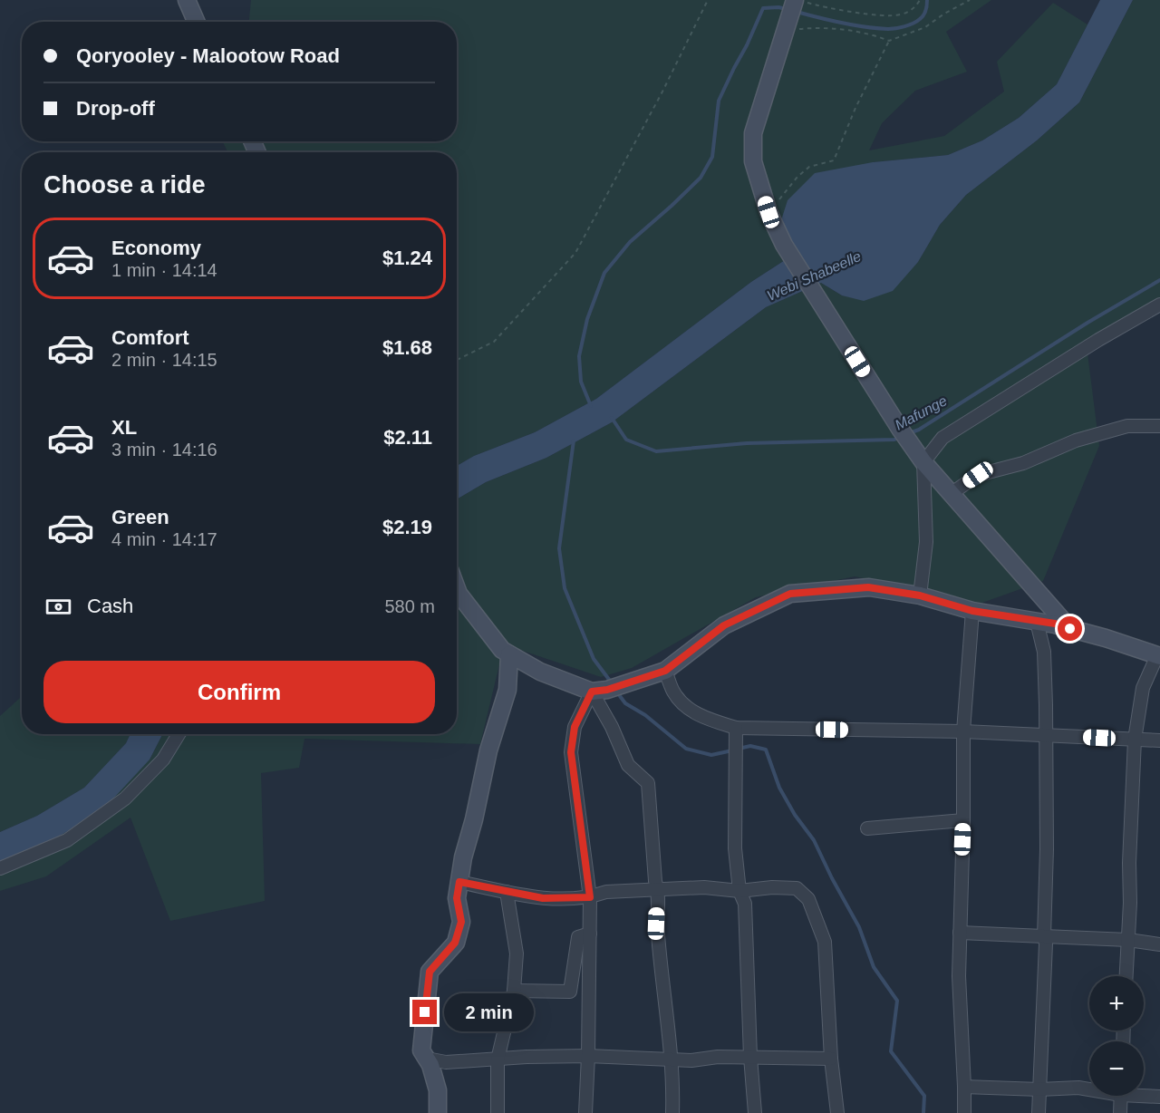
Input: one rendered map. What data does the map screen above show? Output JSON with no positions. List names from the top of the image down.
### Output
{
  "water": ["Webi Shabeelle", "Mafunge"],
  "page": {
    "banner": ["Qoryooley - Malootow Road", "Drop-off"],
    "heading": "Choose a ride",
    "list": [
      {
        "name": "Economy",
        "note": "1 min · 14:14",
        "value": "$1.24"
      },
      {
        "name": "Comfort",
        "note": "2 min · 14:15",
        "value": "$1.68"
      },
      {
        "name": "XL",
        "note": "3 min · 14:16",
        "value": "$2.11"
      },
      {
        "name": "Green",
        "note": "4 min · 14:17",
        "value": "$2.19"
      }
    ],
    "pay": ["Cash", "580 m"],
    "buttons": "Confirm",
    "map_buttons": ["+", "−"],
    "bubble": "2 min"
  }
}
